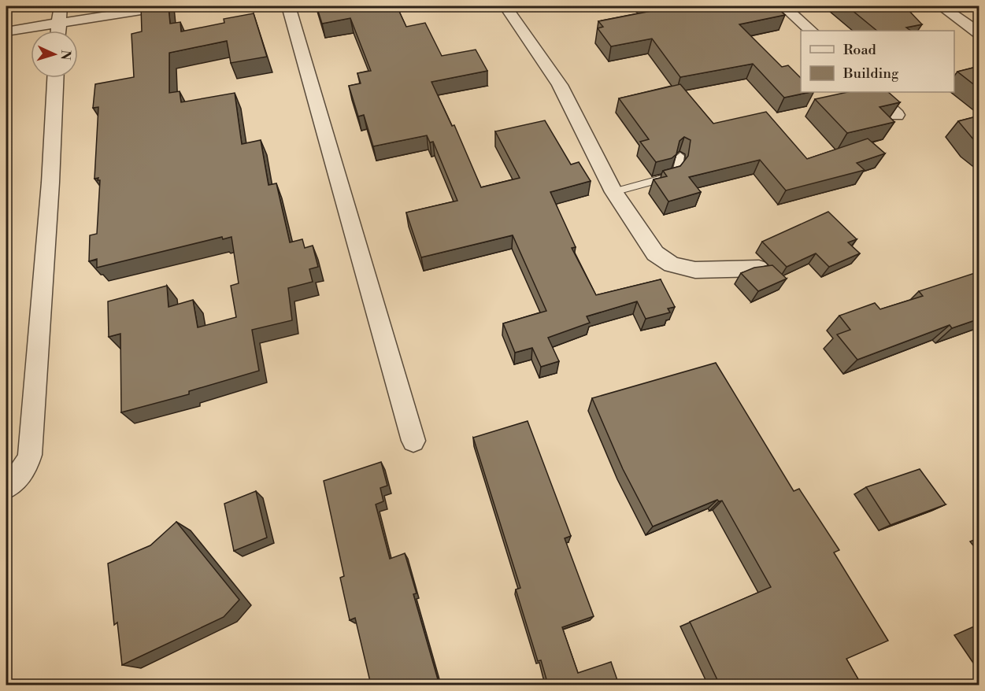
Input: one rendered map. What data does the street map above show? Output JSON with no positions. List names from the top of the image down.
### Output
{
  "legend": ["Road", "Building"],
  "north": "right"
}
